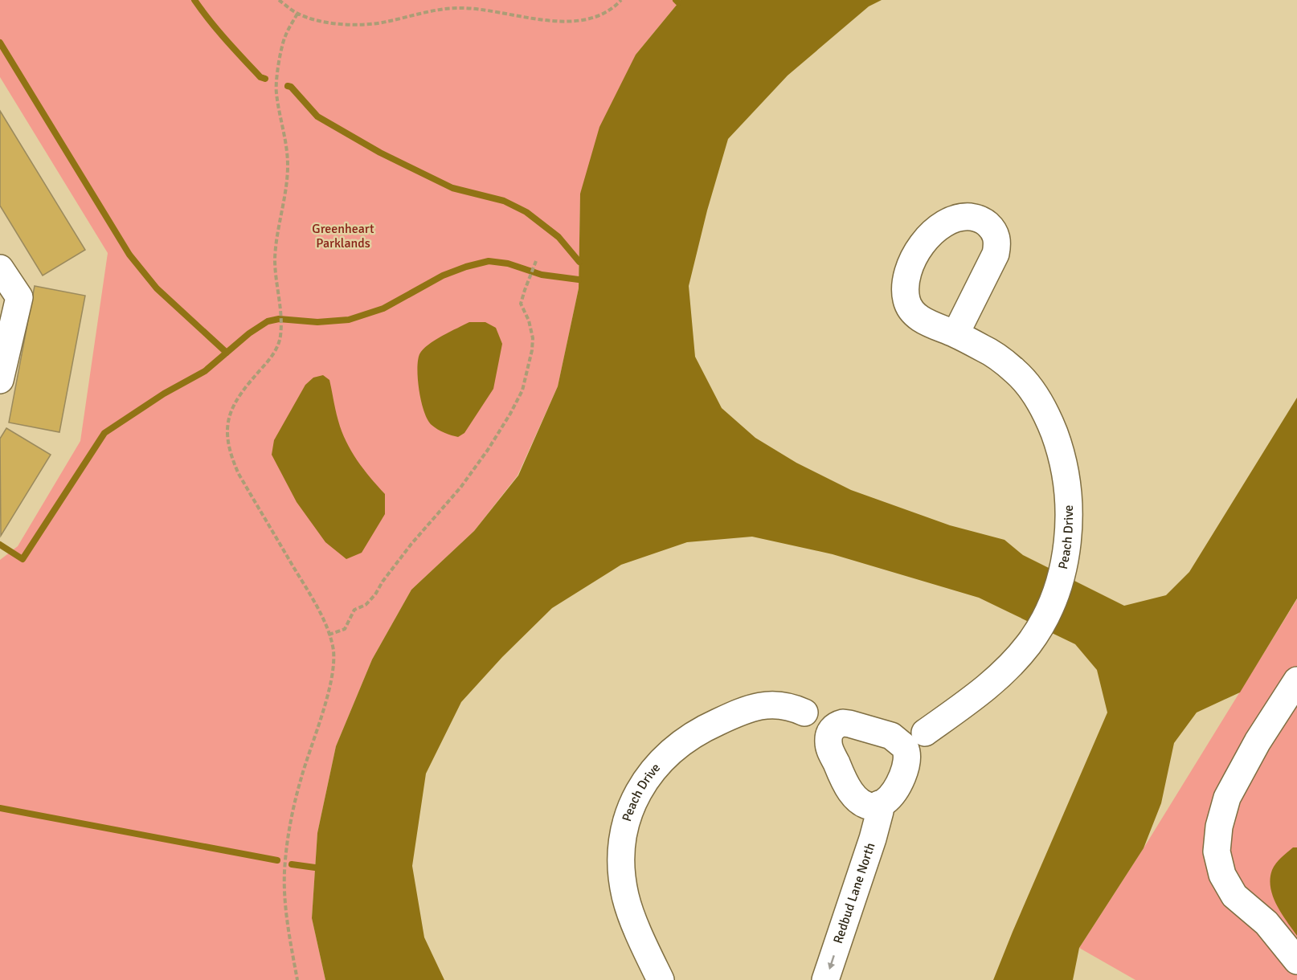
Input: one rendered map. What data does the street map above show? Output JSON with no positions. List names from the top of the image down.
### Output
{
  "streets": {
    "street": ["Peach Drive", "Redbud Lane North"]
  },
  "crossings": [
    ["Peach Drive", "Redbud Lane North"]
  ],
  "one_way": ["Redbud Lane North"],
  "parks": ["Greenheart Parklands"]
}
